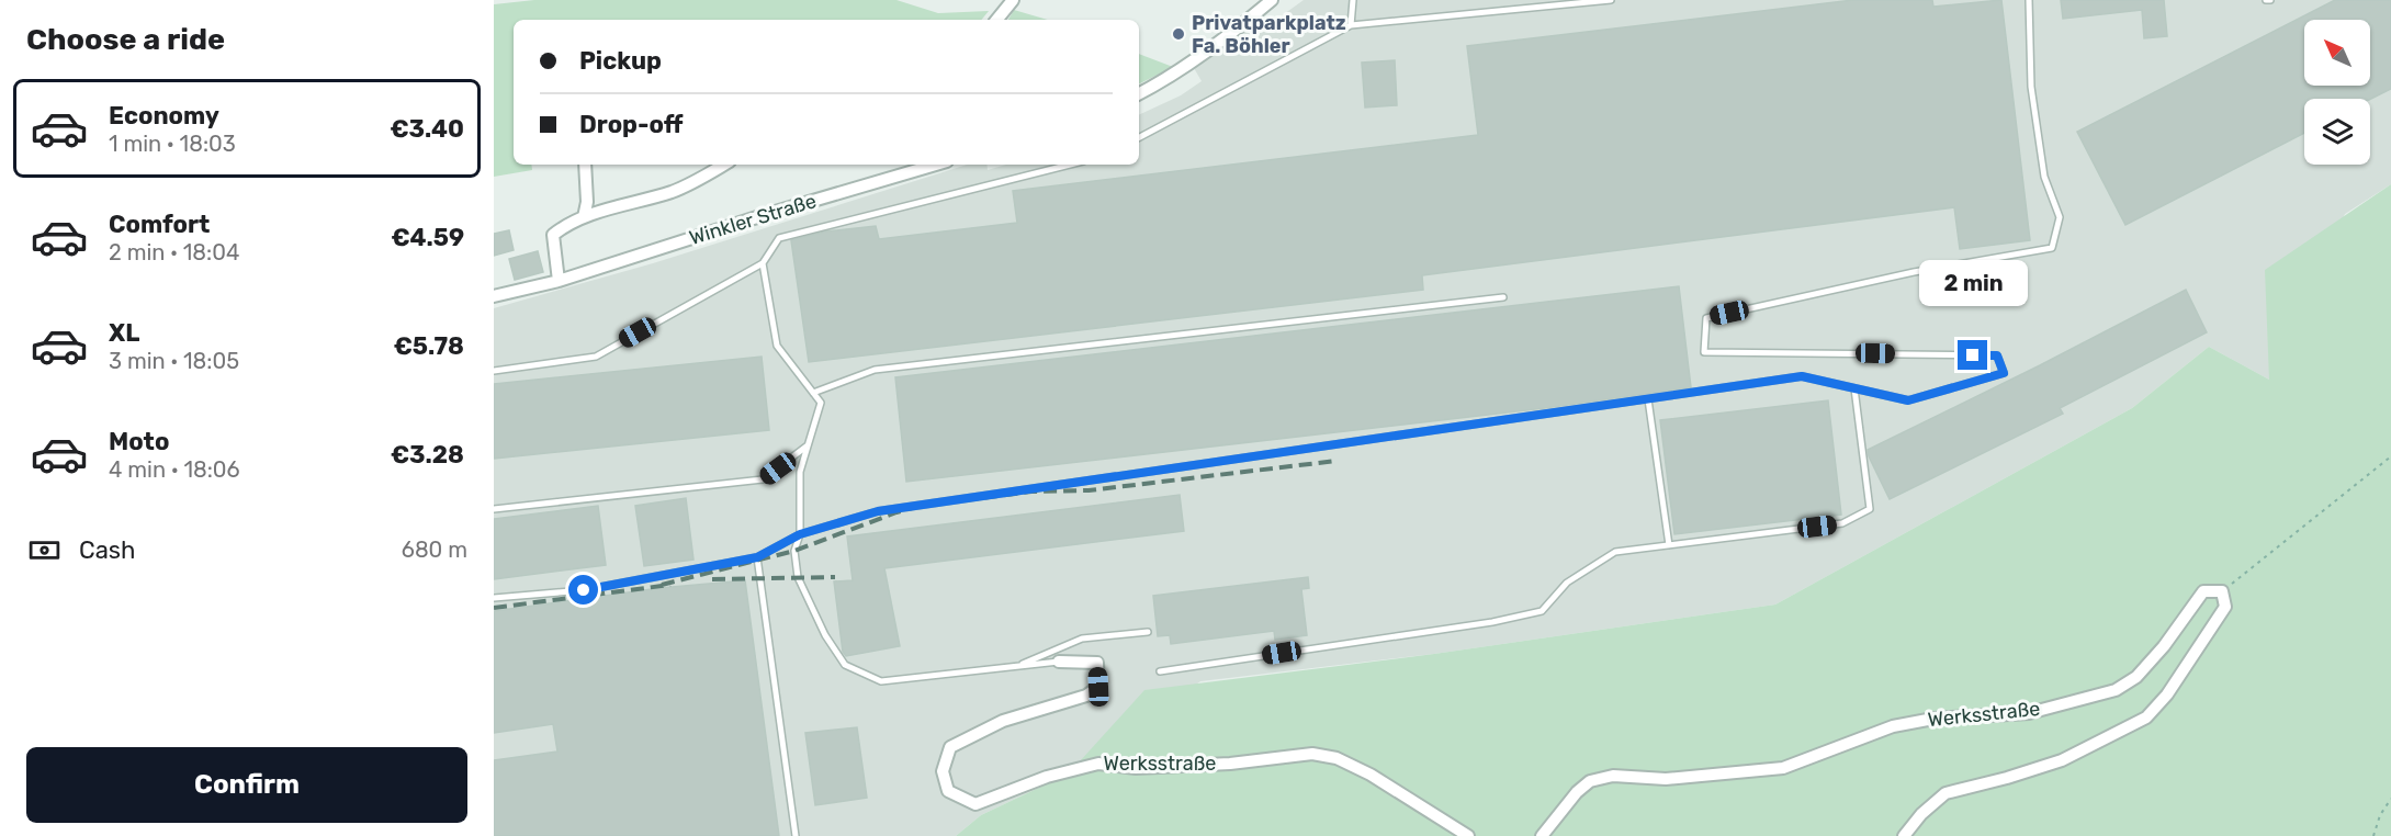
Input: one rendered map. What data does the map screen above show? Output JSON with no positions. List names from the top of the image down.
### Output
{
  "streets": {
    "street": ["Winkler Straße", "Werksstraße"]
  },
  "places": ["Privatparkplatz Fa. Böhler"],
  "north": "top left",
  "page": {
    "heading": "Choose a ride",
    "banner": ["Pickup", "Drop-off"],
    "list": [
      {
        "name": "Economy",
        "note": "1 min · 18:03",
        "value": "€3.40"
      },
      {
        "name": "Comfort",
        "note": "2 min · 18:04",
        "value": "€4.59"
      },
      {
        "name": "XL",
        "note": "3 min · 18:05",
        "value": "€5.78"
      },
      {
        "name": "Moto",
        "note": "4 min · 18:06",
        "value": "€3.28"
      }
    ],
    "bubble": "2 min",
    "pay": ["Cash", "680 m"],
    "buttons": "Confirm"
  }
}
